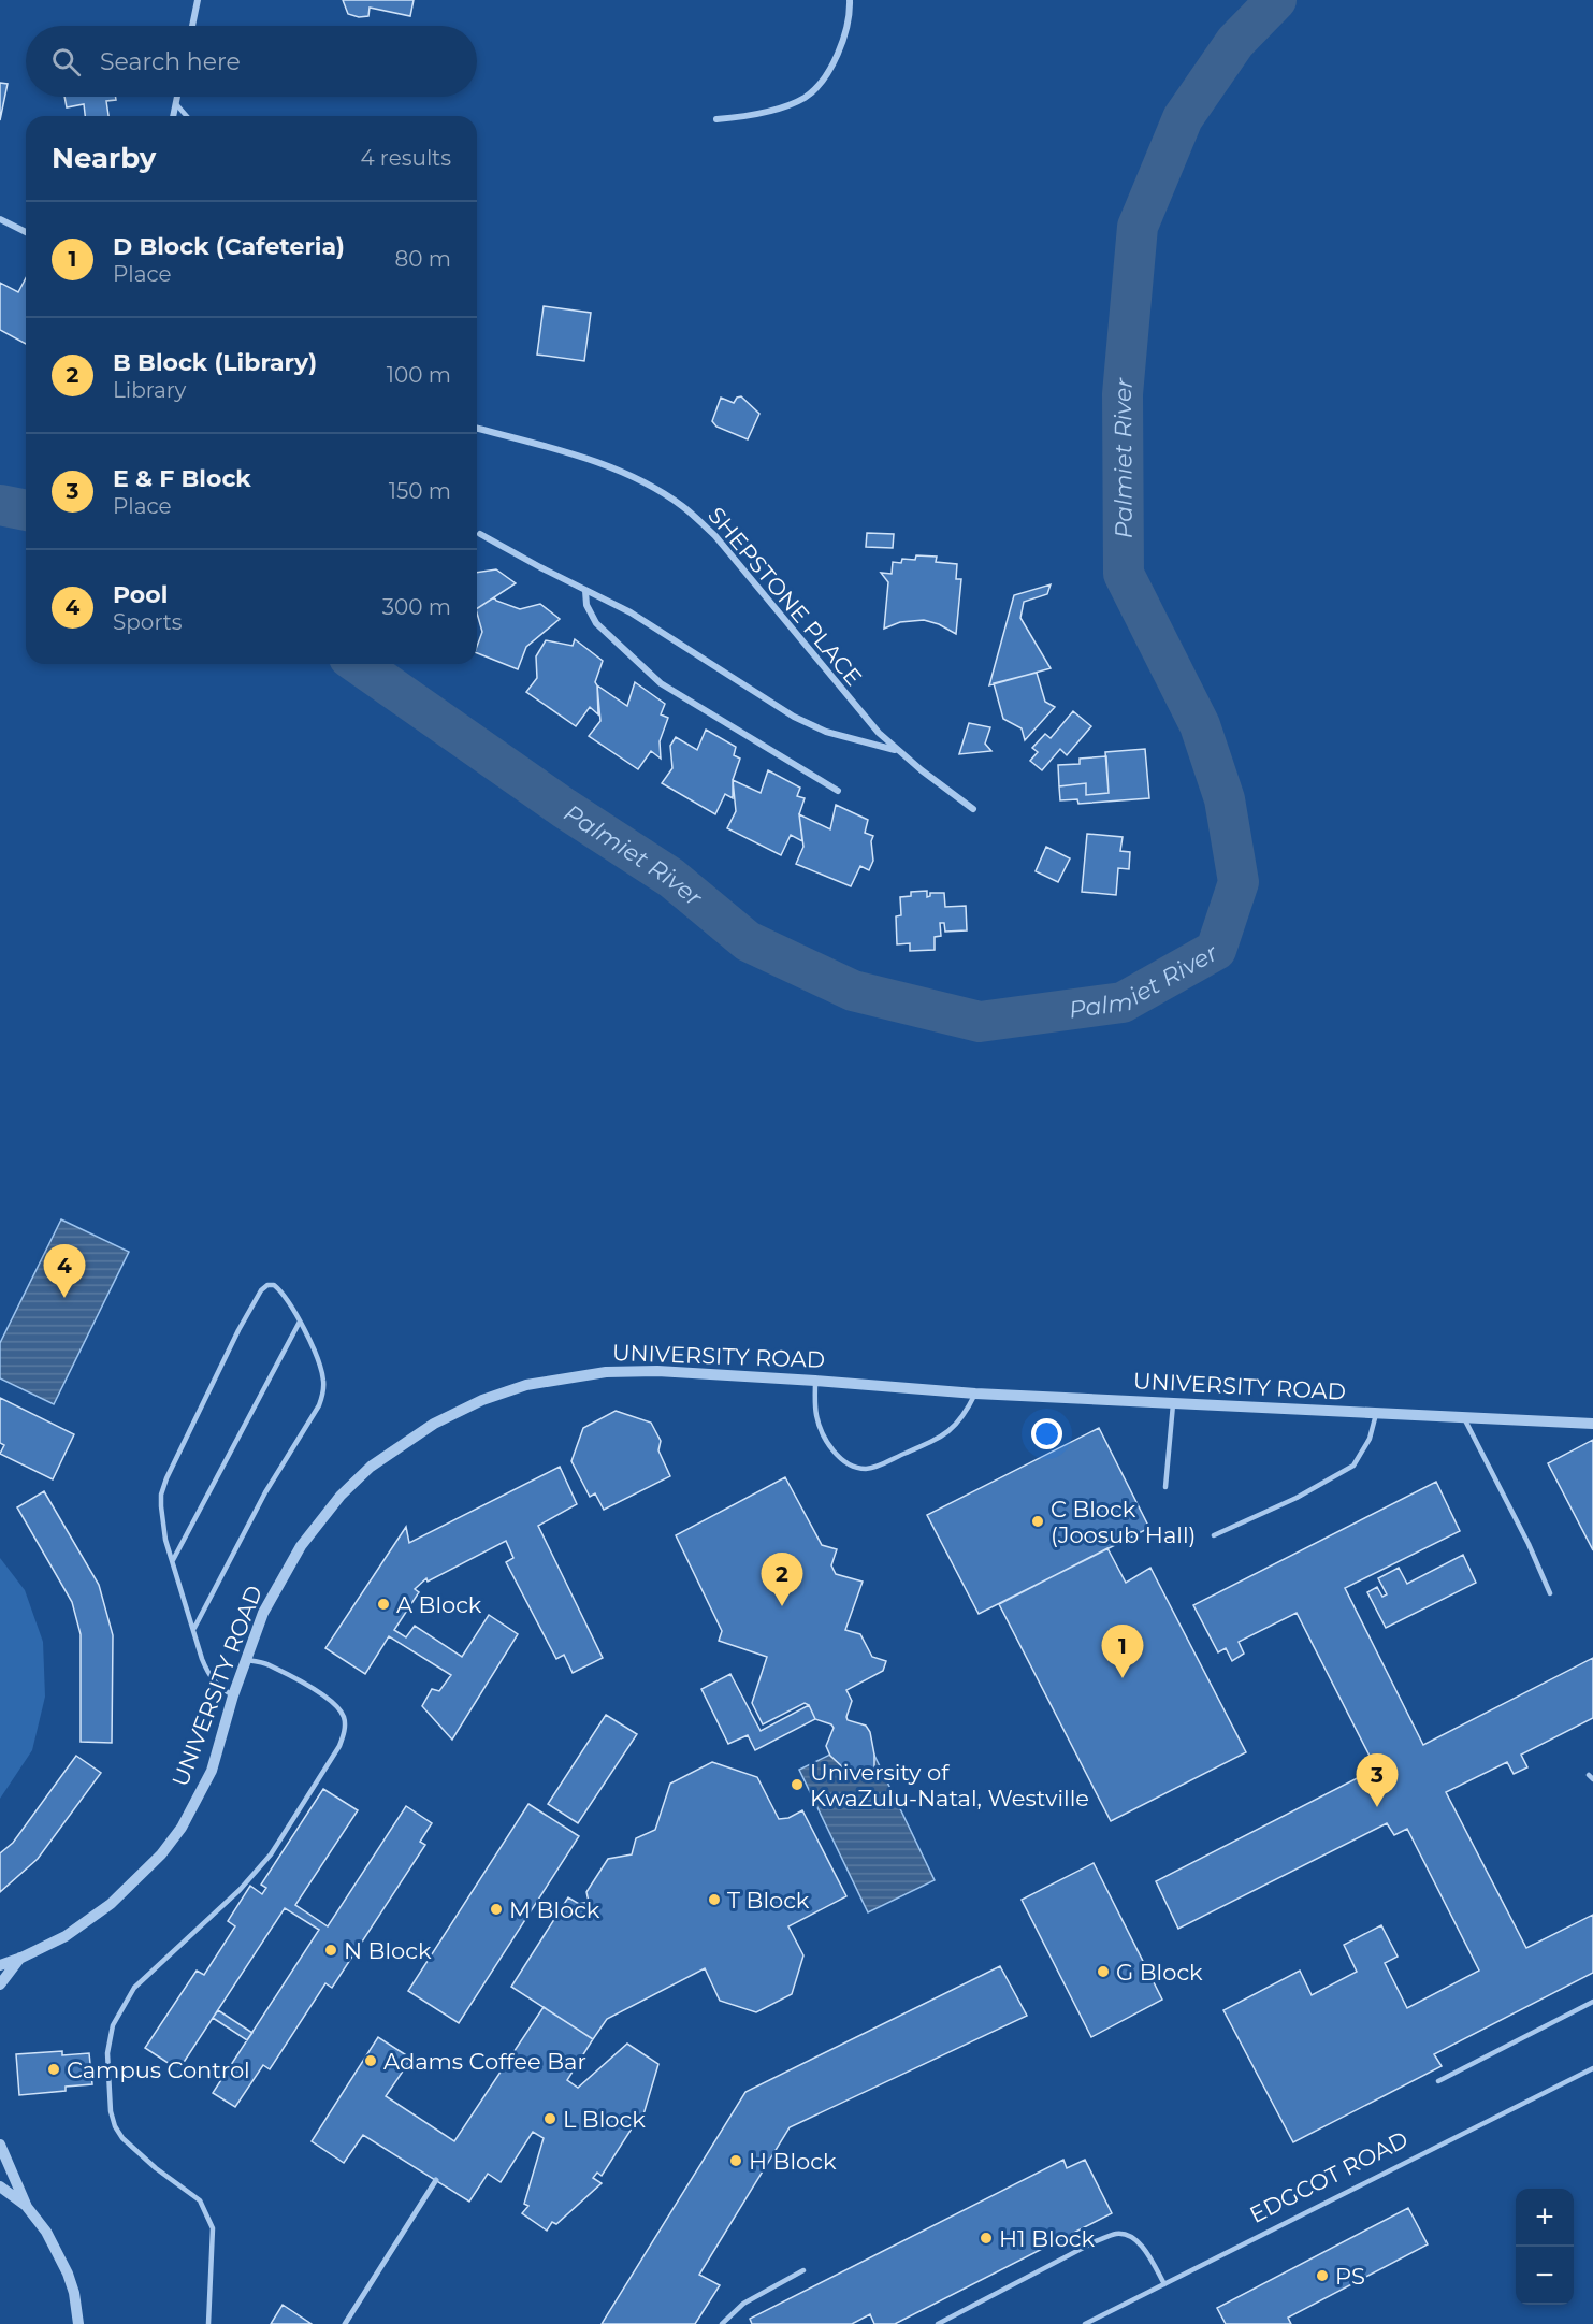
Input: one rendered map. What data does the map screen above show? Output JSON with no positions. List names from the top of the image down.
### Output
{
  "streets": {
    "street": ["SHEPSTONE PLACE", "UNIVERSITY ROAD"],
    "lane": ["EDGCOT ROAD"]
  },
  "water": ["Palmiet River"],
  "places": [
    "C Block (Joosub Hall)",
    "A Block",
    "University of KwaZulu-Natal, Westville",
    "T Block",
    "M Block",
    "N Block",
    "G Block",
    "Adams Coffee Bar",
    "Campus Control",
    "L Block",
    "H Block",
    "H1 Block",
    "PS"
  ],
  "page": {
    "search": "Search here",
    "heading": ["Nearby", "4 results"],
    "list": [
      {
        "mark": "1",
        "name": "D Block (Cafeteria)",
        "note": "Place",
        "value": "80 m"
      },
      {
        "mark": "2",
        "name": "B Block (Library)",
        "note": "Library",
        "value": "100 m"
      },
      {
        "mark": "3",
        "name": "E & F Block",
        "note": "Place",
        "value": "150 m"
      },
      {
        "mark": "4",
        "name": "Pool",
        "note": "Sports",
        "value": "300 m"
      }
    ],
    "pins": [
      "4",
      "2",
      "1",
      "3"
    ],
    "map_buttons": ["+", "−"]
  }
}
